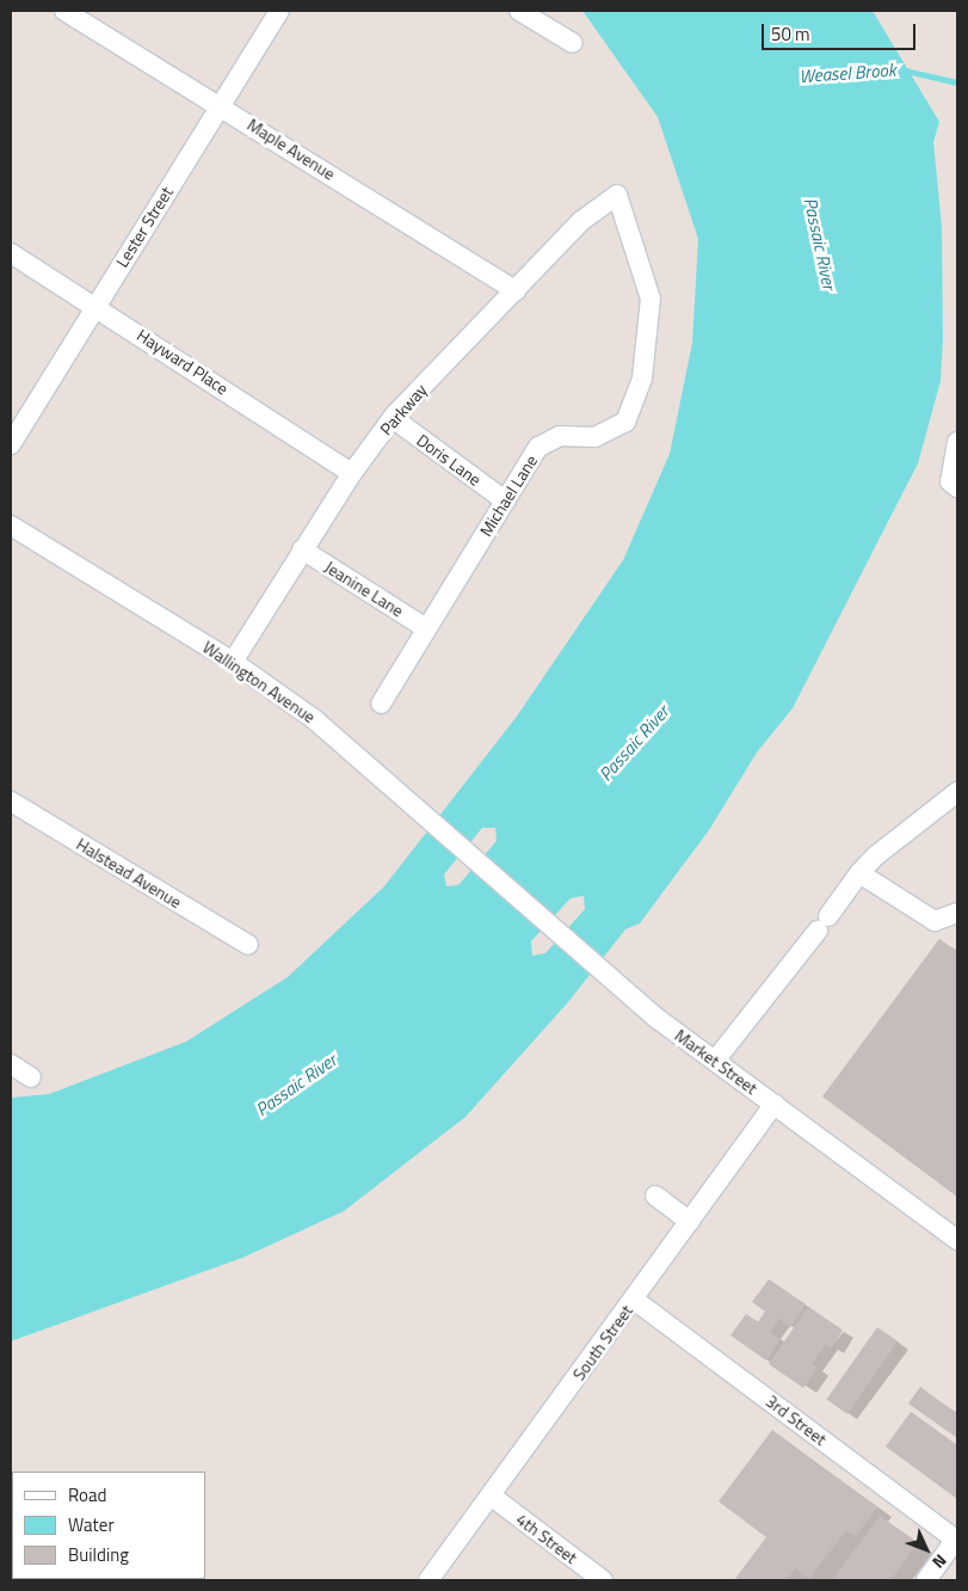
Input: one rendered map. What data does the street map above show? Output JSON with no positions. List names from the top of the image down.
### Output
{
  "streets": {
    "street": [
      "Maple Avenue",
      "Lester Street",
      "Hayward Place",
      "Parkway",
      "Doris Lane",
      "Michael Lane",
      "Jeanine Lane",
      "Wallington Avenue",
      "Halstead Avenue",
      "Market Street",
      "South Street",
      "3rd Street",
      "4th Street"
    ]
  },
  "crossings": [
    ["Maple Avenue", "Lester Street"],
    ["Maple Avenue", "Parkway"],
    ["Lester Street", "Hayward Place"],
    ["Hayward Place", "Parkway"],
    ["Parkway", "Doris Lane"],
    ["Parkway", "Michael Lane"],
    ["Parkway", "Jeanine Lane"],
    ["Parkway", "Wallington Avenue"],
    ["Doris Lane", "Michael Lane"],
    ["Michael Lane", "Jeanine Lane"],
    ["Wallington Avenue", "Market Street"],
    ["Market Street", "South Street"],
    ["South Street", "3rd Street"],
    ["South Street", "4th Street"]
  ],
  "water": ["Weasel Brook", "Passaic River"],
  "legend": ["Road", "Water", "Building"],
  "scale_bar": "50 m",
  "north": "bottom right"
}
